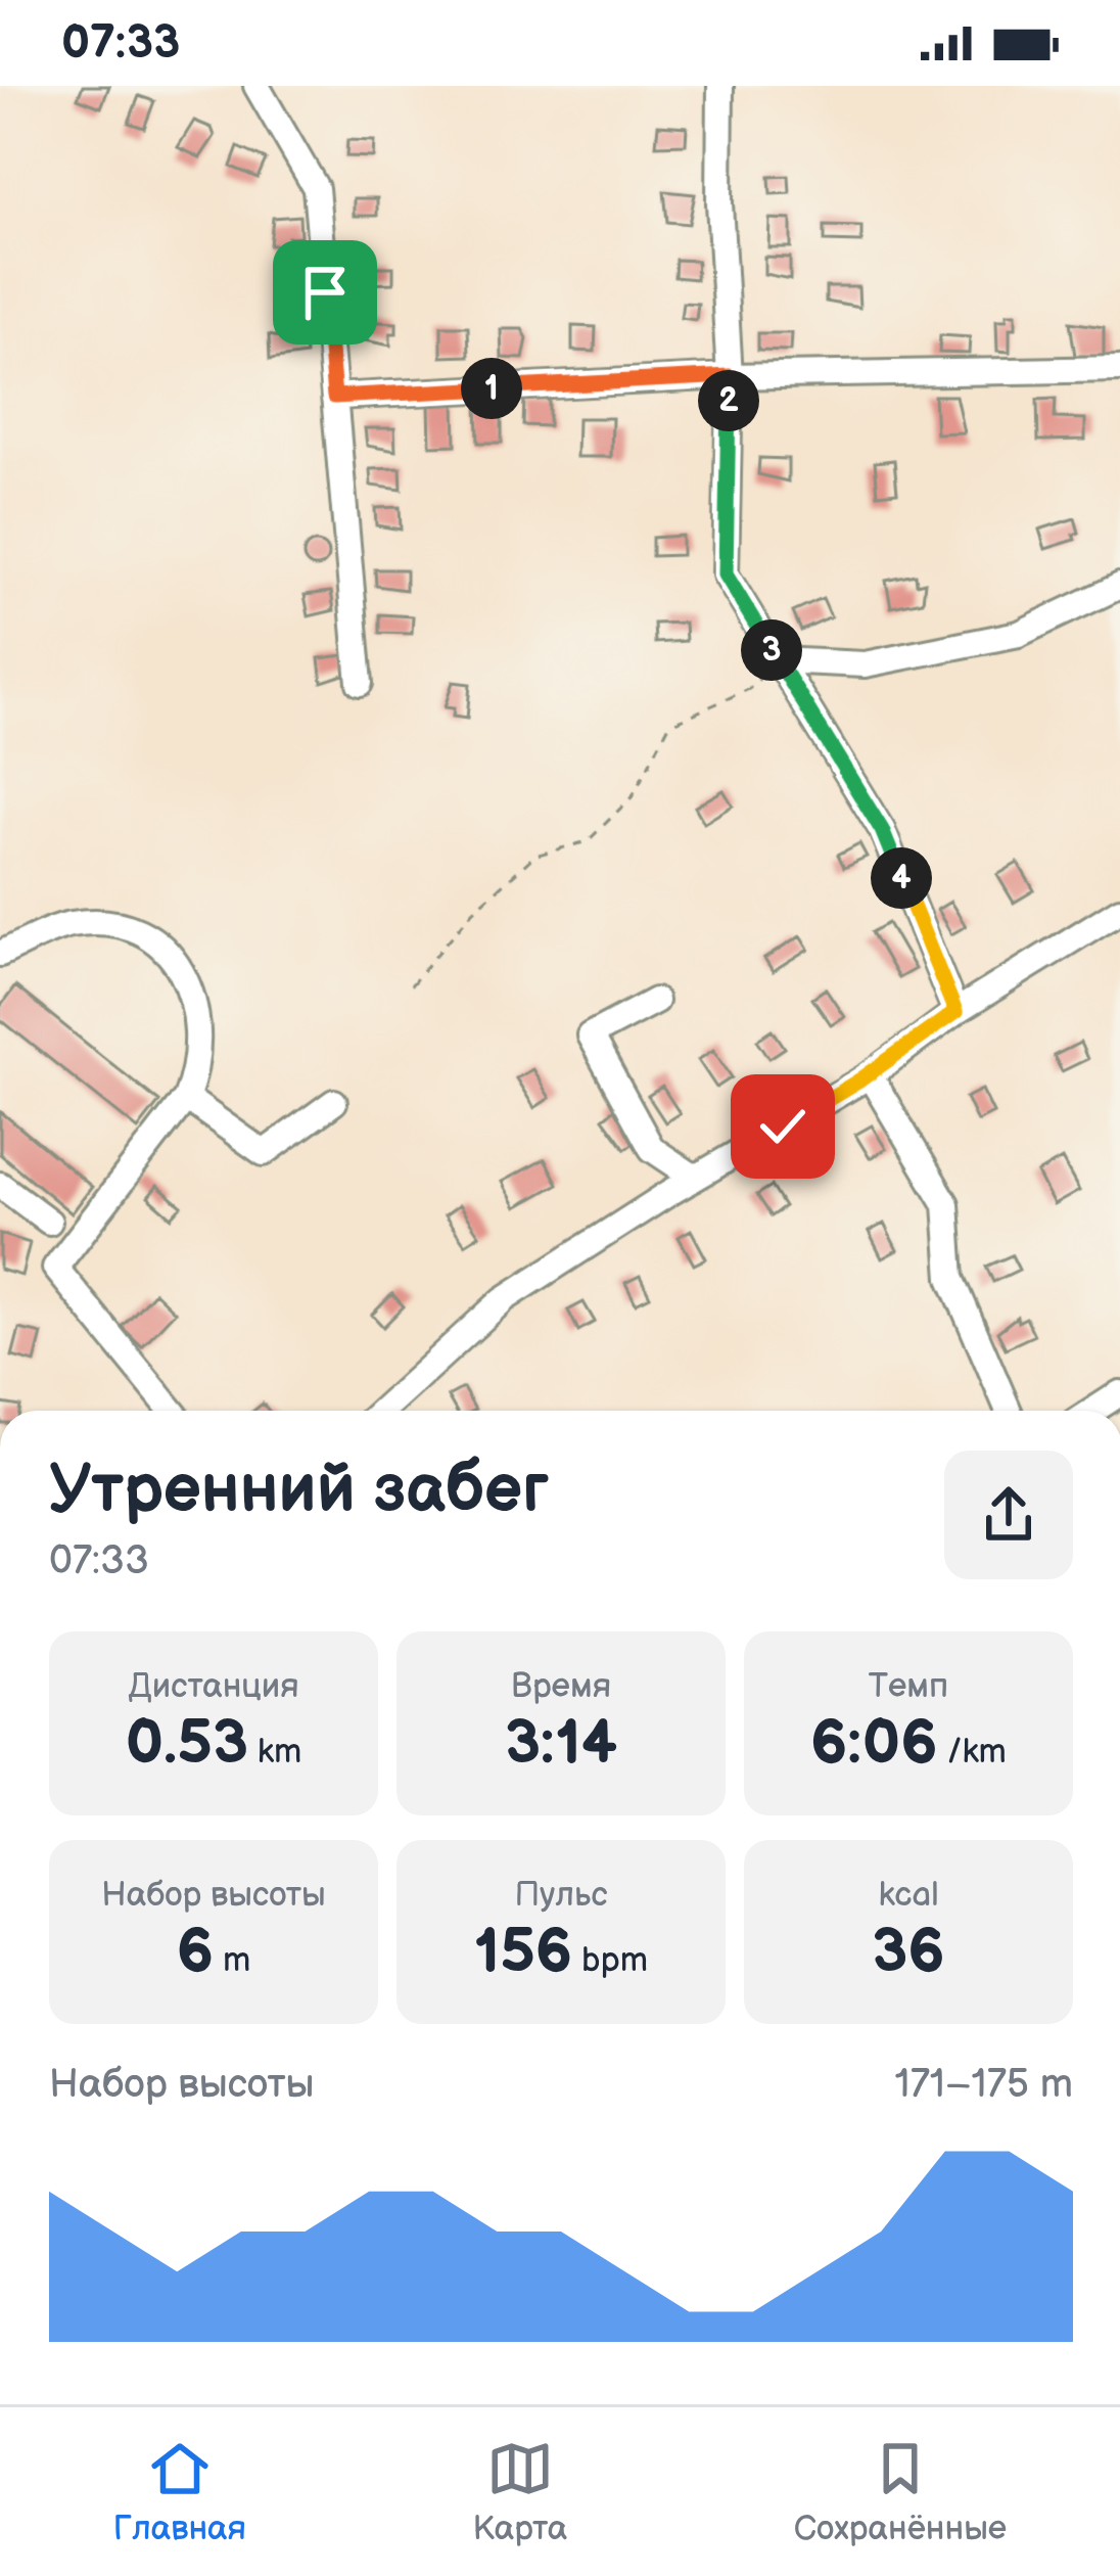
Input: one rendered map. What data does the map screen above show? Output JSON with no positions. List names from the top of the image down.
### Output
{
  "page": {
    "status": "07:33",
    "pins": [
      "1",
      "2",
      "3",
      "4"
    ],
    "heading": ["Утренний забег", "07:33"],
    "stats": [
      ["Дистанция", "0.53 km"],
      ["Время", "3:14"],
      ["Темп", "6:06 /km"],
      ["Набор высоты", "6 m"],
      ["Пульс", "156 bpm"],
      ["kcal", "36"]
    ],
    "chart": ["Набор высоты", "171–175 m"],
    "tabs": ["Главная", "Карта", "Сохранённые"]
  }
}
